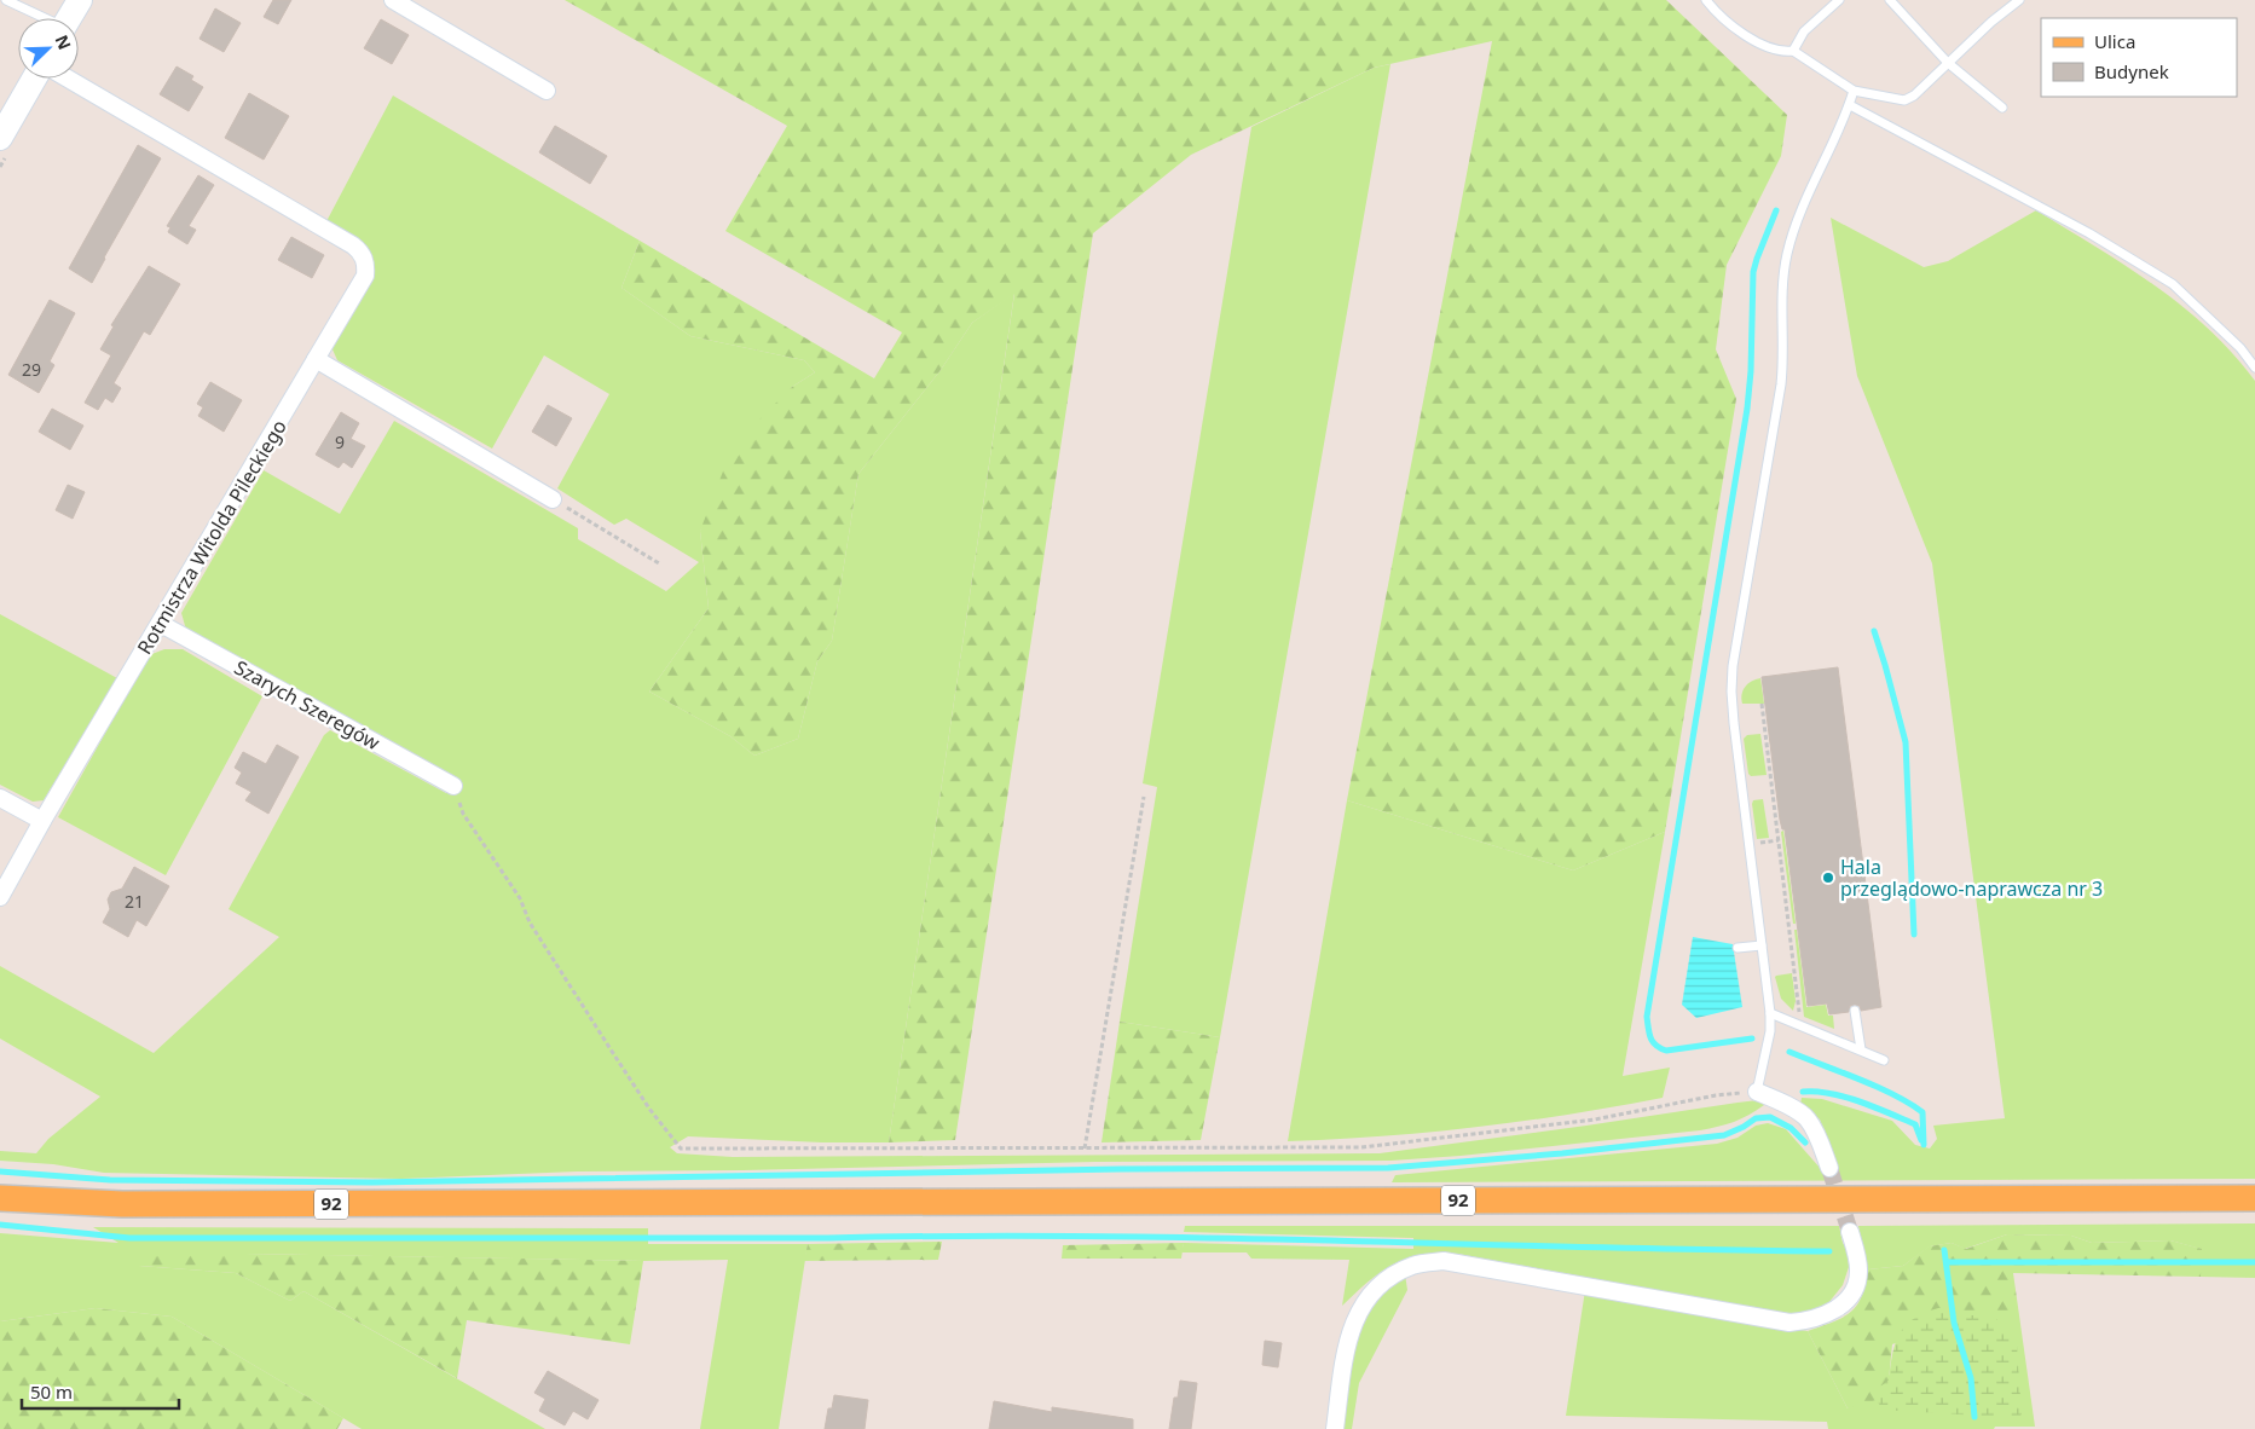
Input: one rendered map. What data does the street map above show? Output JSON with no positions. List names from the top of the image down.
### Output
{
  "streets": {
    "main road": ["92"],
    "street": ["Rotmistrza Witolda Pileckiego", "Szarych Szeregów"]
  },
  "crossings": [
    ["Rotmistrza Witolda Pileckiego", "Szarych Szeregów"]
  ],
  "places": ["Hala przeglądowo-naprawcza nr 3"],
  "house_numbers": ["29", "9", "21"],
  "legend": ["Ulica", "Budynek"],
  "scale_bar": "50 m",
  "north": "top right"
}
